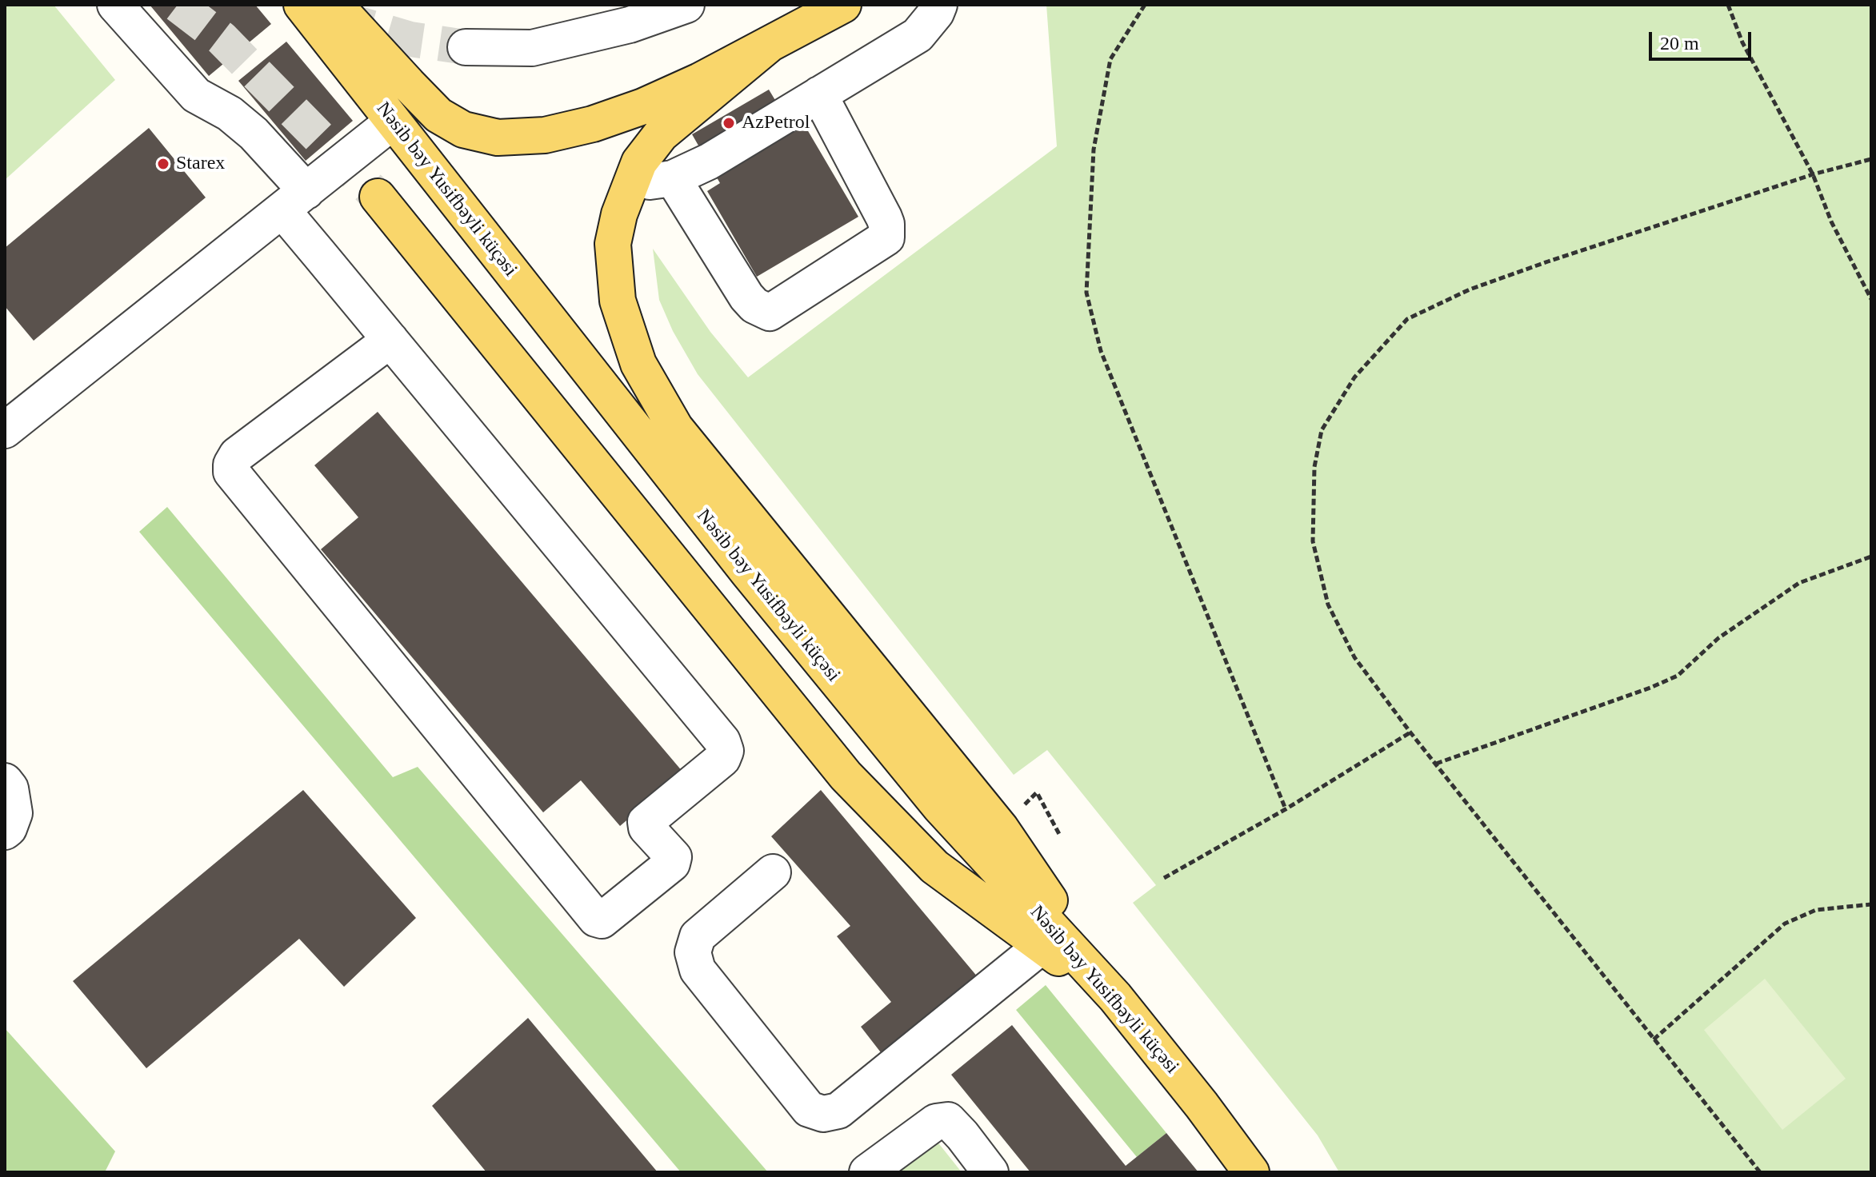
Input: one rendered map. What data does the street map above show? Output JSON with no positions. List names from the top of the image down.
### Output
{
  "streets": {
    "main road": ["Nəsib bəy Yusifbəyli küçəsi"]
  },
  "places": ["AzPetrol", "Starex"],
  "scale_bar": "20 m"
}
